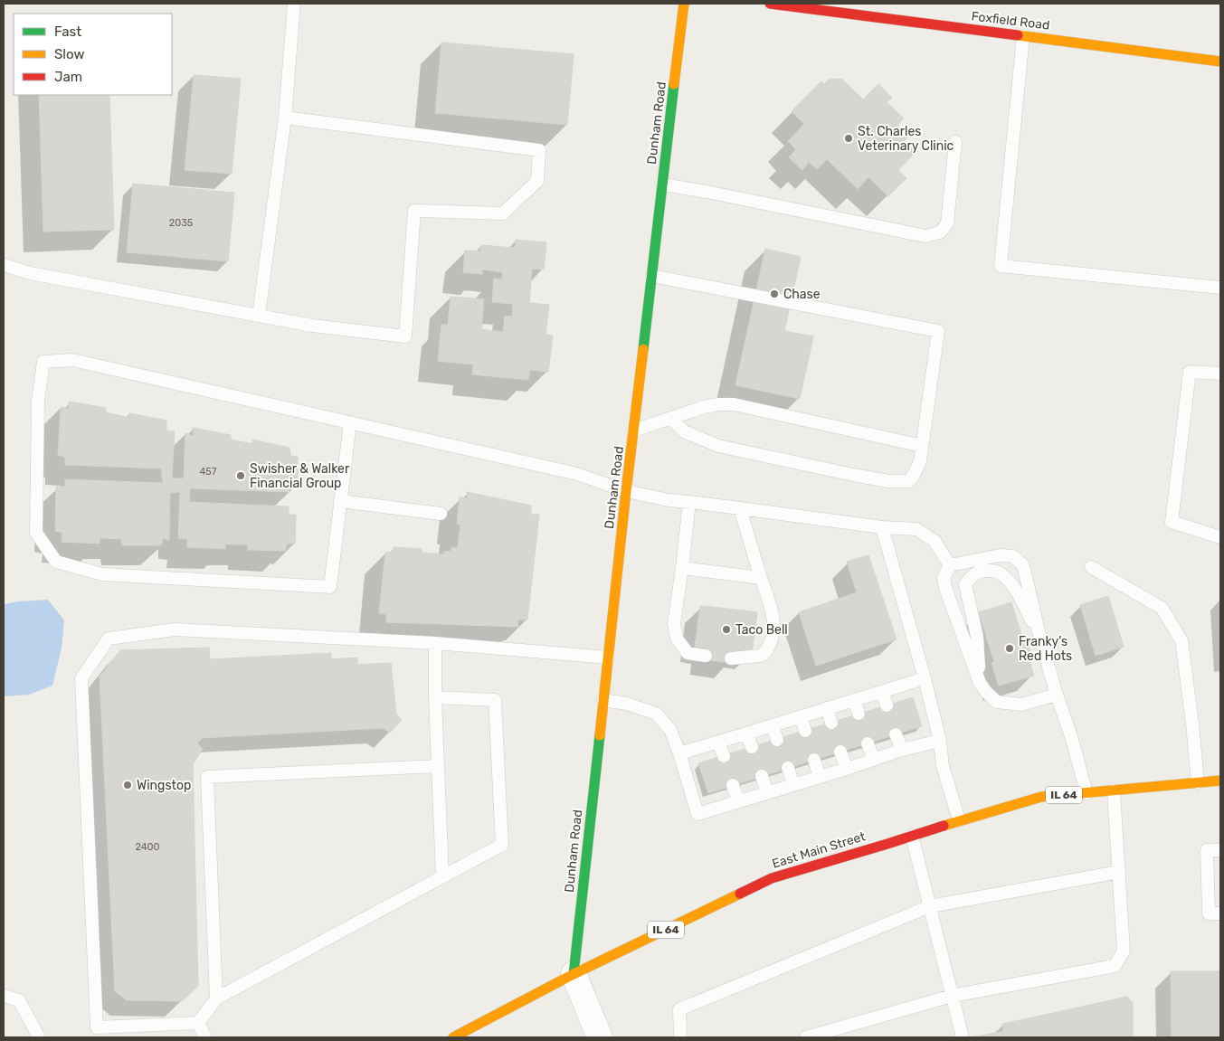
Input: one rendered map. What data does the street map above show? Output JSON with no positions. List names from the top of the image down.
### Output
{
  "streets": {
    "street": [
      "Foxfield Road",
      "Dunham Road",
      "IL 64",
      "East Main Street"
    ]
  },
  "crossings": [
    ["Dunham Road", "East Main Street"]
  ],
  "places": [
    "St. Charles Veterinary Clinic",
    "Chase",
    "Swisher & Walker Financial Group",
    "Taco Bell",
    "Franky's Red Hots",
    "Wingstop"
  ],
  "house_numbers": ["2035", "457", "2400"],
  "legend": ["Fast", "Slow", "Jam"]
}
